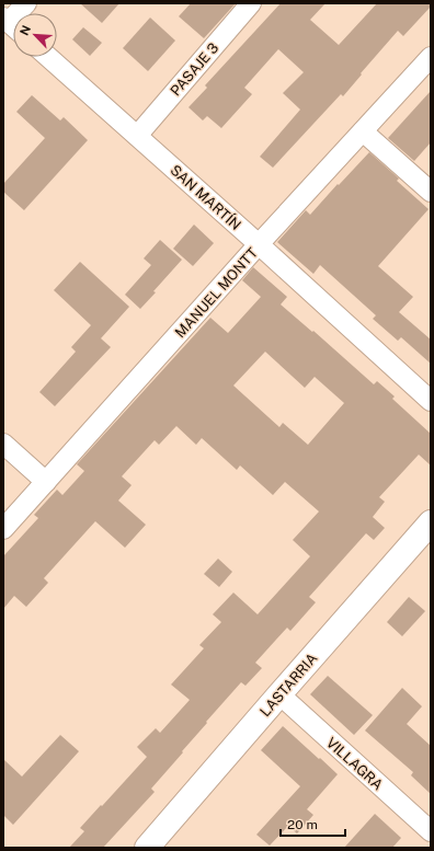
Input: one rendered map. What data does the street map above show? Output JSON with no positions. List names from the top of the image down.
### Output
{
  "streets": {
    "main road": ["LASTARRIA"],
    "street": [
      "PASAJE 3",
      "SAN MARTÍN",
      "MANUEL MONTT",
      "VILLAGRA"
    ]
  },
  "crossings": [
    ["PASAJE 3", "SAN MARTÍN"],
    ["SAN MARTÍN", "MANUEL MONTT"],
    ["LASTARRIA", "VILLAGRA"]
  ],
  "scale_bar": "20 m",
  "north": "top left"
}
